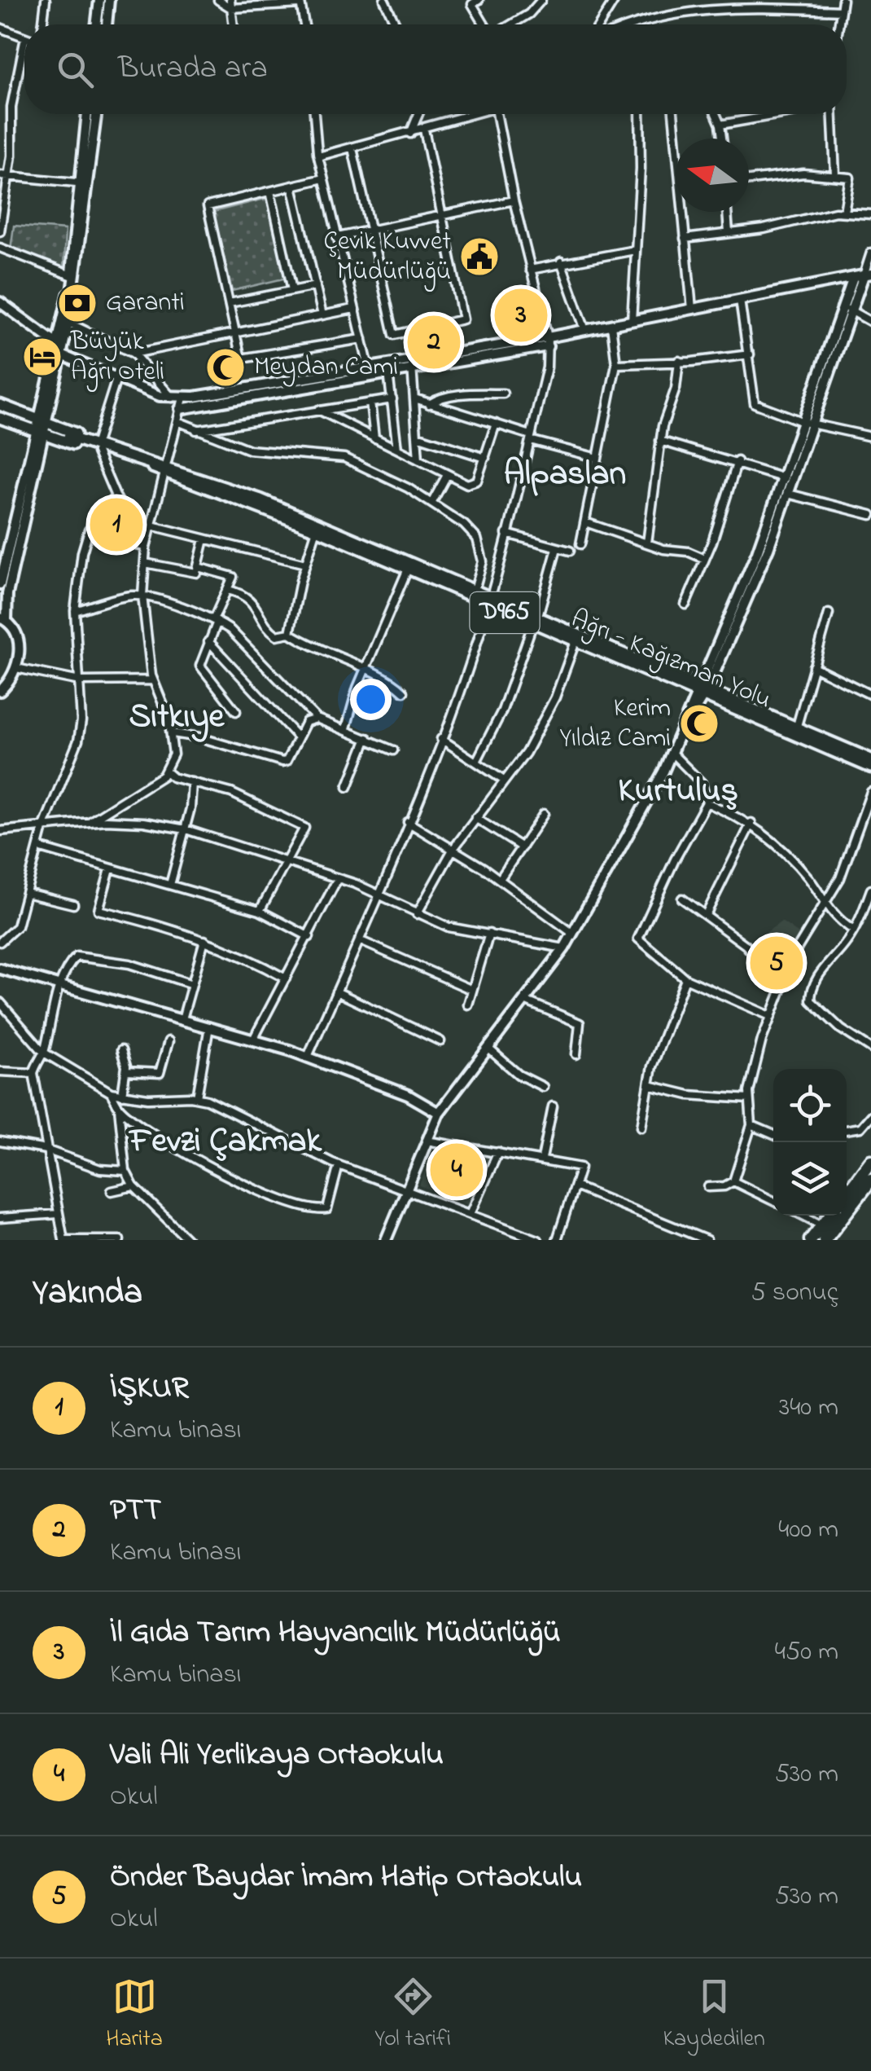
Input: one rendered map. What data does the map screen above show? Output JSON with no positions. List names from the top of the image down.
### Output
{
  "streets": {
    "main road": ["D965", "Ağrı - Kağızman Yolu"]
  },
  "districts": [
    "Alpaslan",
    "Sıtkıye",
    "Kurtuluş",
    "Fevzi Çakmak"
  ],
  "places": {
    "public building": ["Çevik Kuvvet Müdürlüğü"],
    "bank": ["Garanti"],
    "hotel": ["Büyük Ağrı Oteli"],
    "mosque": ["Meydan Cami", "Kerim Yıldız Cami"]
  },
  "north": "left",
  "page": {
    "search": "Burada ara",
    "pins": [
      "3",
      "2",
      "1",
      "5",
      "4"
    ],
    "heading": ["Yakında", "5 sonuç"],
    "list": [
      {
        "mark": "1",
        "name": "İŞKUR",
        "note": "Kamu binası",
        "value": "340 m"
      },
      {
        "mark": "2",
        "name": "PTT",
        "note": "Kamu binası",
        "value": "400 m"
      },
      {
        "mark": "3",
        "name": "İl Gıda Tarım Hayvancılık Müdürlüğü",
        "note": "Kamu binası",
        "value": "450 m"
      },
      {
        "mark": "4",
        "name": "Vali Ali Yerlikaya Ortaokulu",
        "note": "Okul",
        "value": "530 m"
      },
      {
        "mark": "5",
        "name": "Önder Baydar İmam Hatip Ortaokulu",
        "note": "Okul",
        "value": "530 m"
      }
    ],
    "nav": ["Harita", "Yol tarifi", "Kaydedilen"]
  }
}
